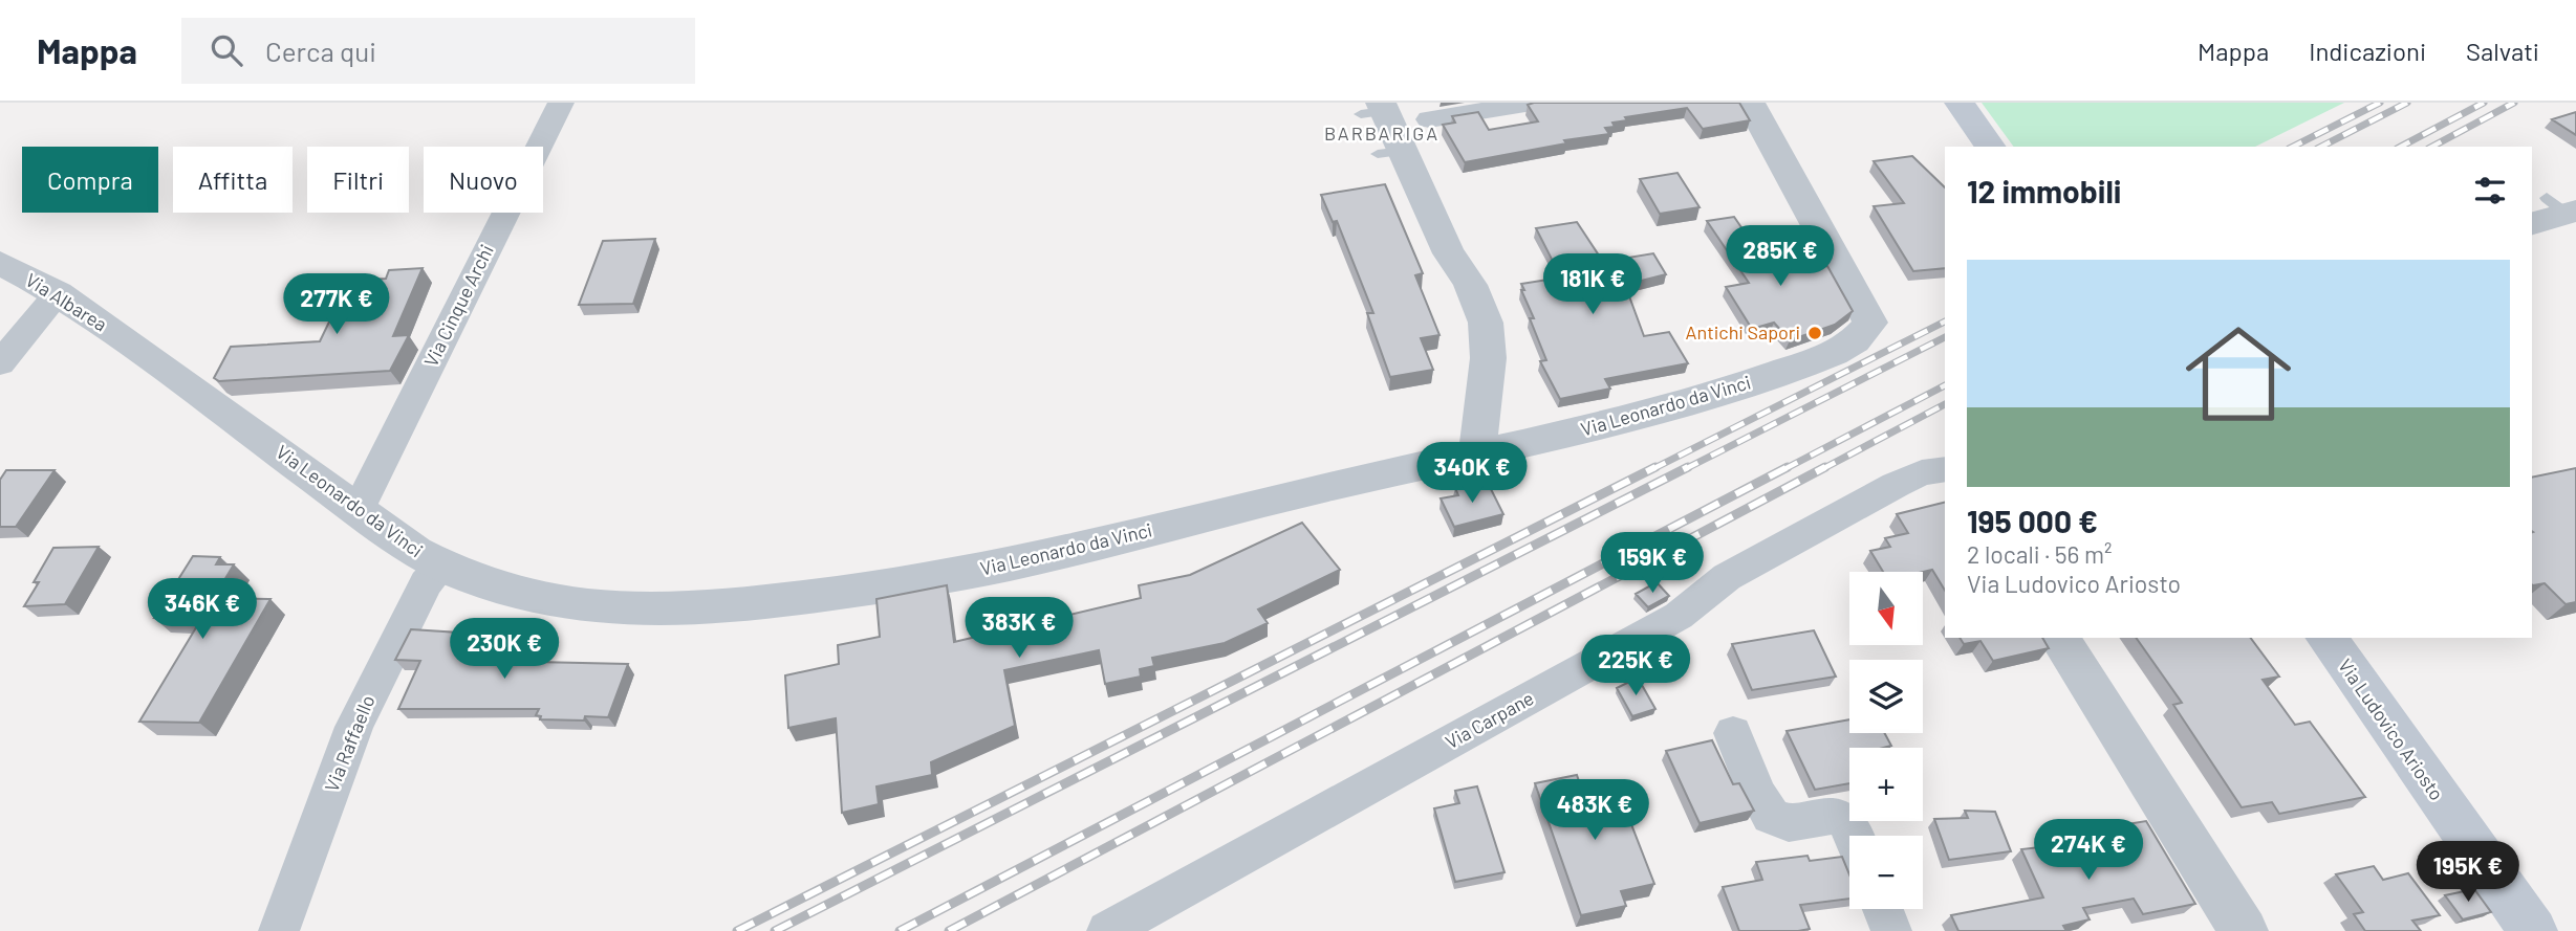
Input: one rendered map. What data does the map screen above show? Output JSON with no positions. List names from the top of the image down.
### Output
{
  "streets": {
    "main road": ["Via Ludovico Ariosto"],
    "street": [
      "Via Albarea",
      "Via Cinque Archi",
      "Via Leonardo da Vinci",
      "Via Carpane",
      "Via Raffaello"
    ]
  },
  "crossings": [
    ["Via Albarea", "Via Leonardo da Vinci"],
    ["Via Cinque Archi", "Via Leonardo da Vinci"],
    ["Via Leonardo da Vinci", "Via Raffaello"]
  ],
  "districts": ["BARBARIGA"],
  "places": ["Antichi Sapori"],
  "north": "bottom",
  "page": {
    "header": "Mappa",
    "search": "Cerca qui",
    "nav": ["Mappa", "Indicazioni", "Salvati"],
    "chip": [
      "Compra",
      "Affitta",
      "Filtri",
      "Nuovo"
    ],
    "heading": "12 immobili",
    "price": [
      "285K €",
      "181K €",
      "277K €",
      "340K €",
      "159K €",
      "346K €",
      "383K €",
      "230K €",
      "225K €",
      "483K €",
      "274K €",
      "195K €"
    ],
    "list": [
      {
        "name": "195 000 €",
        "note": "2 locali · 56 m² · Via Ludovico Ariosto"
      }
    ],
    "map_buttons": ["+", "−"]
  }
}
